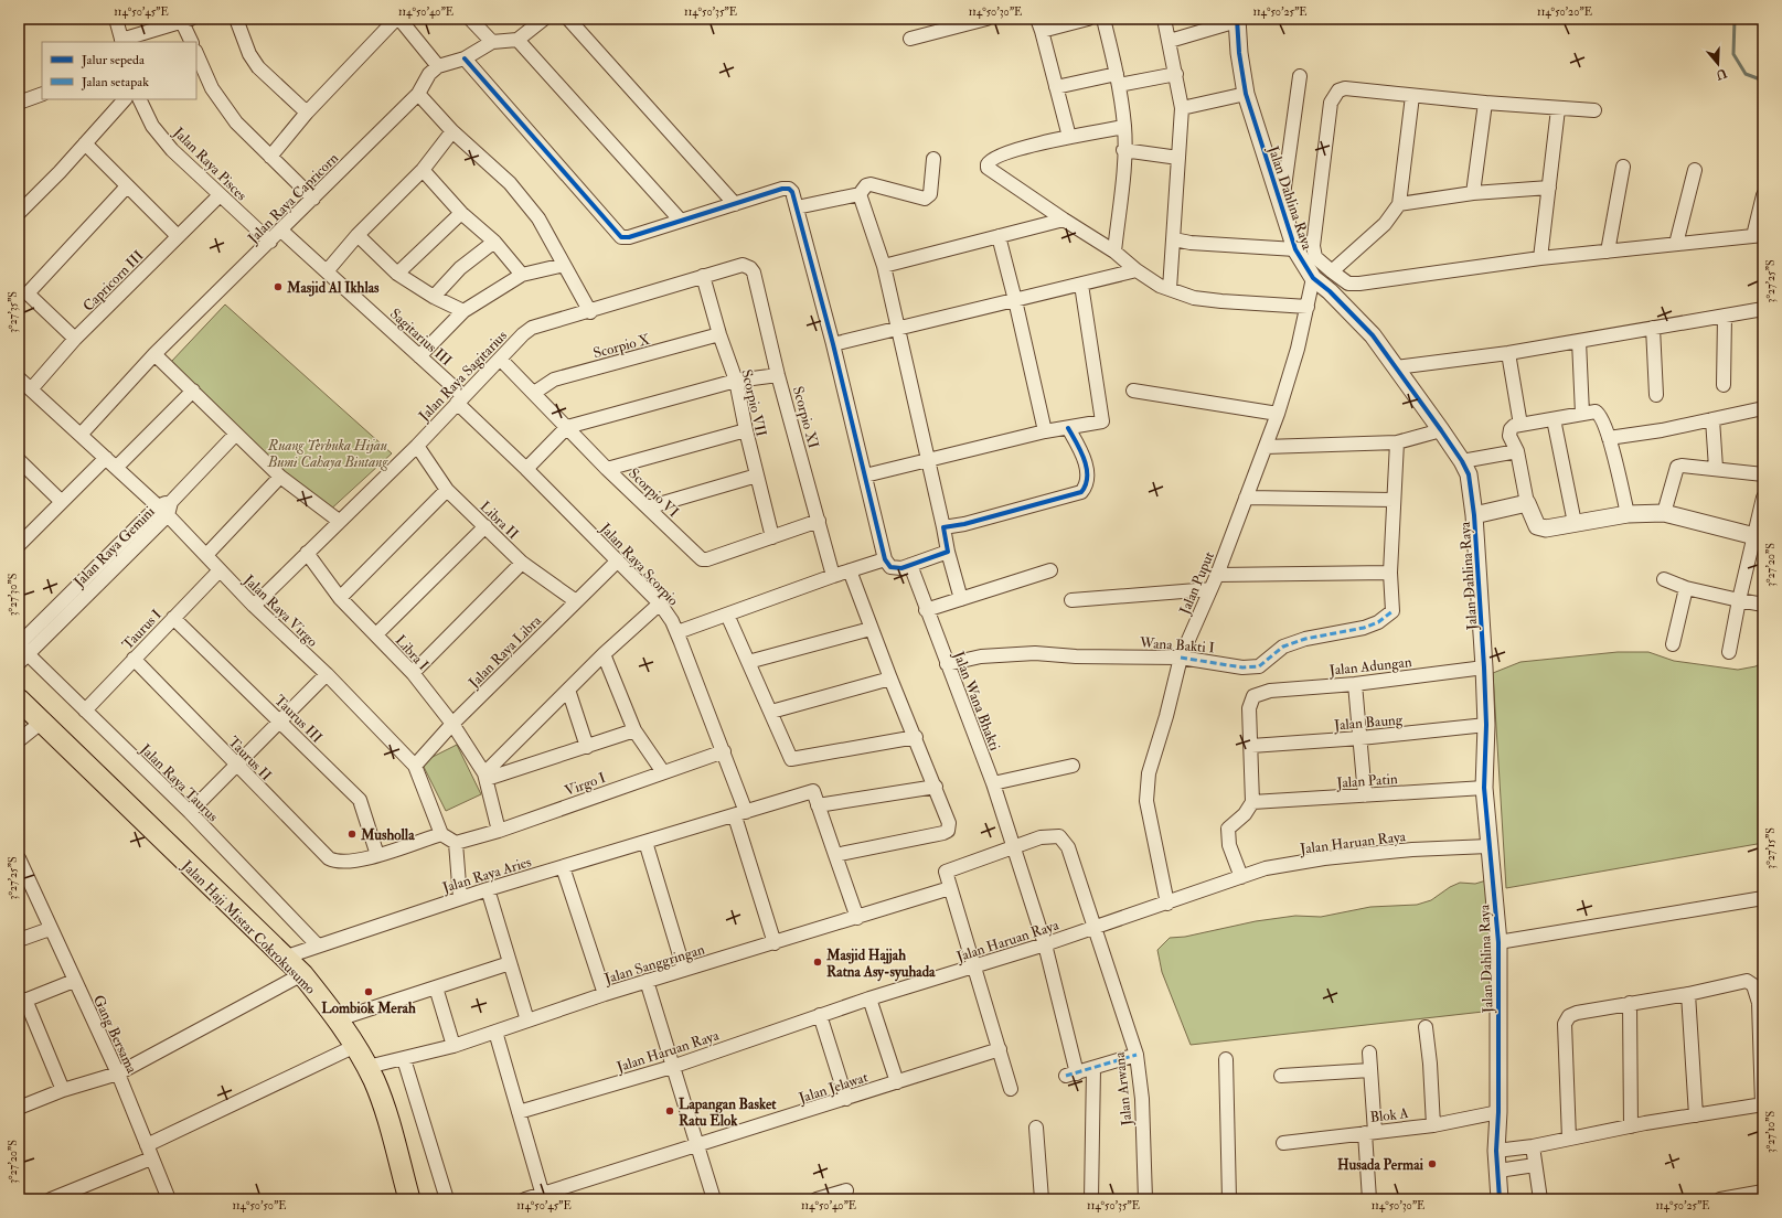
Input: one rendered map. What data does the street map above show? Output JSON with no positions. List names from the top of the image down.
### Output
{
  "streets": {
    "main road": ["Jalan Haji Mistar Cokrokusumo"],
    "street": [
      "Jalan Raya Pisces",
      "Jalan Raya Capricorn",
      "Jalan Dahlina Raya",
      "Capricorn III",
      "Sagitarius III",
      "Scorpio X",
      "Jalan Raya Sagitarius",
      "Scorpio VII",
      "Scorpio XI",
      "Scorpio VI",
      "Libra II",
      "Jalan Raya Gemini",
      "Jalan Raya Scorpio",
      "Jalan Puput",
      "Jalan Raya Virgo",
      "Taurus I",
      "Wana Bakti I",
      "Jalan Raya Libra",
      "Libra I",
      "Jalan Adungan",
      "Jalan Wana Bhakti",
      "Taurus III",
      "Jalan Baung",
      "Taurus II",
      "Jalan Patin",
      "Jalan Raya Taurus",
      "Virgo I",
      "Jalan Haruan Raya",
      "Jalan Raya Aries",
      "Jalan Sanggringan",
      "Gang Bersama",
      "Jalan Jelawat",
      "Jalan Arwana",
      "Blok A"
    ]
  },
  "crossings": [
    ["Jalan Raya Pisces", "Jalan Raya Capricorn"],
    ["Jalan Raya Pisces", "Capricorn III"],
    ["Jalan Raya Capricorn", "Sagitarius III"],
    ["Jalan Raya Capricorn", "Jalan Raya Virgo"],
    ["Jalan Dahlina Raya", "Jalan Puput"],
    ["Jalan Dahlina Raya", "Jalan Adungan"],
    ["Jalan Dahlina Raya", "Jalan Baung"],
    ["Jalan Dahlina Raya", "Jalan Patin"],
    ["Jalan Dahlina Raya", "Jalan Haruan Raya"],
    ["Jalan Dahlina Raya", "Blok A"],
    ["Capricorn III", "Jalan Raya Virgo"],
    ["Sagitarius III", "Jalan Raya Sagitarius"],
    ["Sagitarius III", "Jalan Raya Scorpio"],
    ["Scorpio X", "Scorpio VII"],
    ["Scorpio X", "Scorpio VI"],
    ["Jalan Raya Sagitarius", "Scorpio VII"],
    ["Jalan Raya Sagitarius", "Scorpio XI"],
    ["Jalan Raya Sagitarius", "Scorpio VI"],
    ["Jalan Raya Sagitarius", "Libra II"],
    ["Jalan Raya Sagitarius", "Jalan Raya Scorpio"],
    ["Jalan Raya Sagitarius", "Jalan Raya Virgo"],
    ["Jalan Raya Sagitarius", "Libra I"],
    ["Scorpio VII", "Scorpio VI"],
    ["Scorpio XI", "Scorpio VI"],
    ["Libra II", "Jalan Raya Libra"],
    ["Jalan Raya Gemini", "Jalan Raya Virgo"],
    ["Jalan Raya Gemini", "Jalan Raya Taurus"],
    ["Jalan Raya Scorpio", "Jalan Raya Libra"],
    ["Jalan Raya Scorpio", "Virgo I"],
    ["Jalan Raya Scorpio", "Jalan Raya Aries"],
    ["Jalan Raya Scorpio", "Jalan Sanggringan"],
    ["Jalan Puput", "Wana Bakti I"],
    ["Jalan Puput", "Jalan Haruan Raya"],
    ["Jalan Raya Virgo", "Taurus I"],
    ["Jalan Raya Virgo", "Jalan Raya Libra"],
    ["Jalan Raya Virgo", "Taurus II"],
    ["Taurus I", "Taurus III"],
    ["Taurus I", "Taurus II"],
    ["Taurus I", "Jalan Raya Taurus"],
    ["Wana Bakti I", "Jalan Wana Bhakti"],
    ["Jalan Raya Libra", "Libra I"],
    ["Libra I", "Virgo I"],
    ["Jalan Adungan", "Jalan Baung"],
    ["Jalan Wana Bhakti", "Jalan Haruan Raya"],
    ["Jalan Wana Bhakti", "Jalan Arwana"],
    ["Taurus III", "Taurus II"],
    ["Jalan Raya Taurus", "Jalan Raya Aries"],
    ["Jalan Haruan Raya", "Jalan Arwana"],
    ["Jalan Raya Aries", "Jalan Haji Mistar Cokrokusumo"],
    ["Jalan Haji Mistar Cokrokusumo", "Jalan Sanggringan"]
  ],
  "parks": ["Ruang Terbuka Hijau Bumi Cahaya Bintang"],
  "places": [
    "Masjid Al Ikhlas",
    "Musholla",
    "Masjid Hajjah Ratna Asy-syuhada",
    "Lombiok Merah",
    "Lapangan Basket Ratu Elok",
    "Husada Permai"
  ],
  "legend": ["Jalur sepeda", "Jalan setapak"],
  "north": "bottom",
  "coordinates": [
    "114°50'45\"E",
    "114°50'40\"E",
    "114°50'35\"E",
    "114°50'30\"E",
    "114°50'25\"E",
    "114°50'20\"E",
    "3°27'25\"S",
    "3°27'35\"S",
    "3°27'20\"S",
    "3°27'30\"S",
    "3°27'15\"S",
    "3°27'10\"S",
    "114°50'50\"E"
  ]
}
